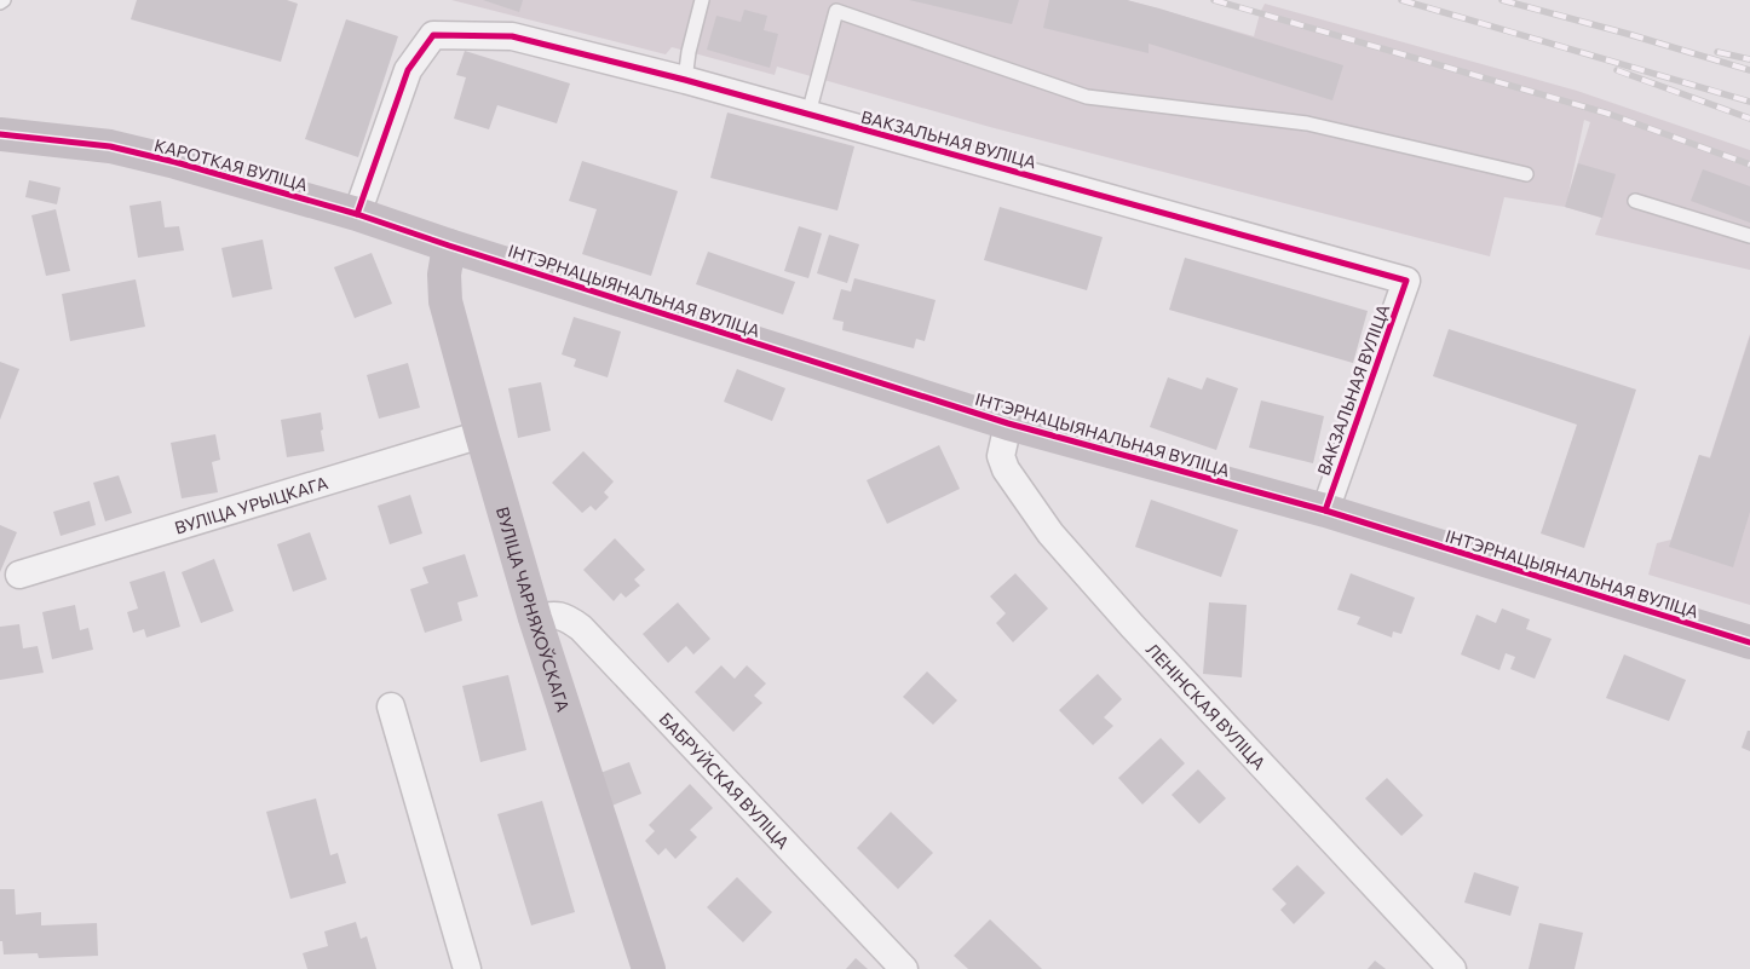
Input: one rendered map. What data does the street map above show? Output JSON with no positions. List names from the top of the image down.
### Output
{
  "streets": {
    "street": [
      "ВАКЗАЛЬНАЯ ВУЛІЦА",
      "КАРОТКАЯ ВУЛІЦА",
      "ІНТЭРНАЦЫЯНАЛЬНАЯ ВУЛІЦА",
      "ВУЛІЦА УРЫЦКАГА",
      "ВУЛІЦА ЧАРНЯХОЎСКАГА",
      "ЛЕНІНСКАЯ ВУЛІЦА",
      "БАБРУЙСКАЯ ВУЛІЦА"
    ]
  },
  "crossings": [
    ["ВАКЗАЛЬНАЯ ВУЛІЦА", "КАРОТКАЯ ВУЛІЦА"],
    ["ВАКЗАЛЬНАЯ ВУЛІЦА", "ІНТЭРНАЦЫЯНАЛЬНАЯ ВУЛІЦА"],
    ["КАРОТКАЯ ВУЛІЦА", "ІНТЭРНАЦЫЯНАЛЬНАЯ ВУЛІЦА"],
    ["КАРОТКАЯ ВУЛІЦА", "ВУЛІЦА ЧАРНЯХОЎСКАГА"],
    ["ІНТЭРНАЦЫЯНАЛЬНАЯ ВУЛІЦА", "ВУЛІЦА ЧАРНЯХОЎСКАГА"],
    ["ІНТЭРНАЦЫЯНАЛЬНАЯ ВУЛІЦА", "ЛЕНІНСКАЯ ВУЛІЦА"],
    ["ВУЛІЦА УРЫЦКАГА", "ВУЛІЦА ЧАРНЯХОЎСКАГА"],
    ["ВУЛІЦА ЧАРНЯХОЎСКАГА", "БАБРУЙСКАЯ ВУЛІЦА"]
  ]
}
